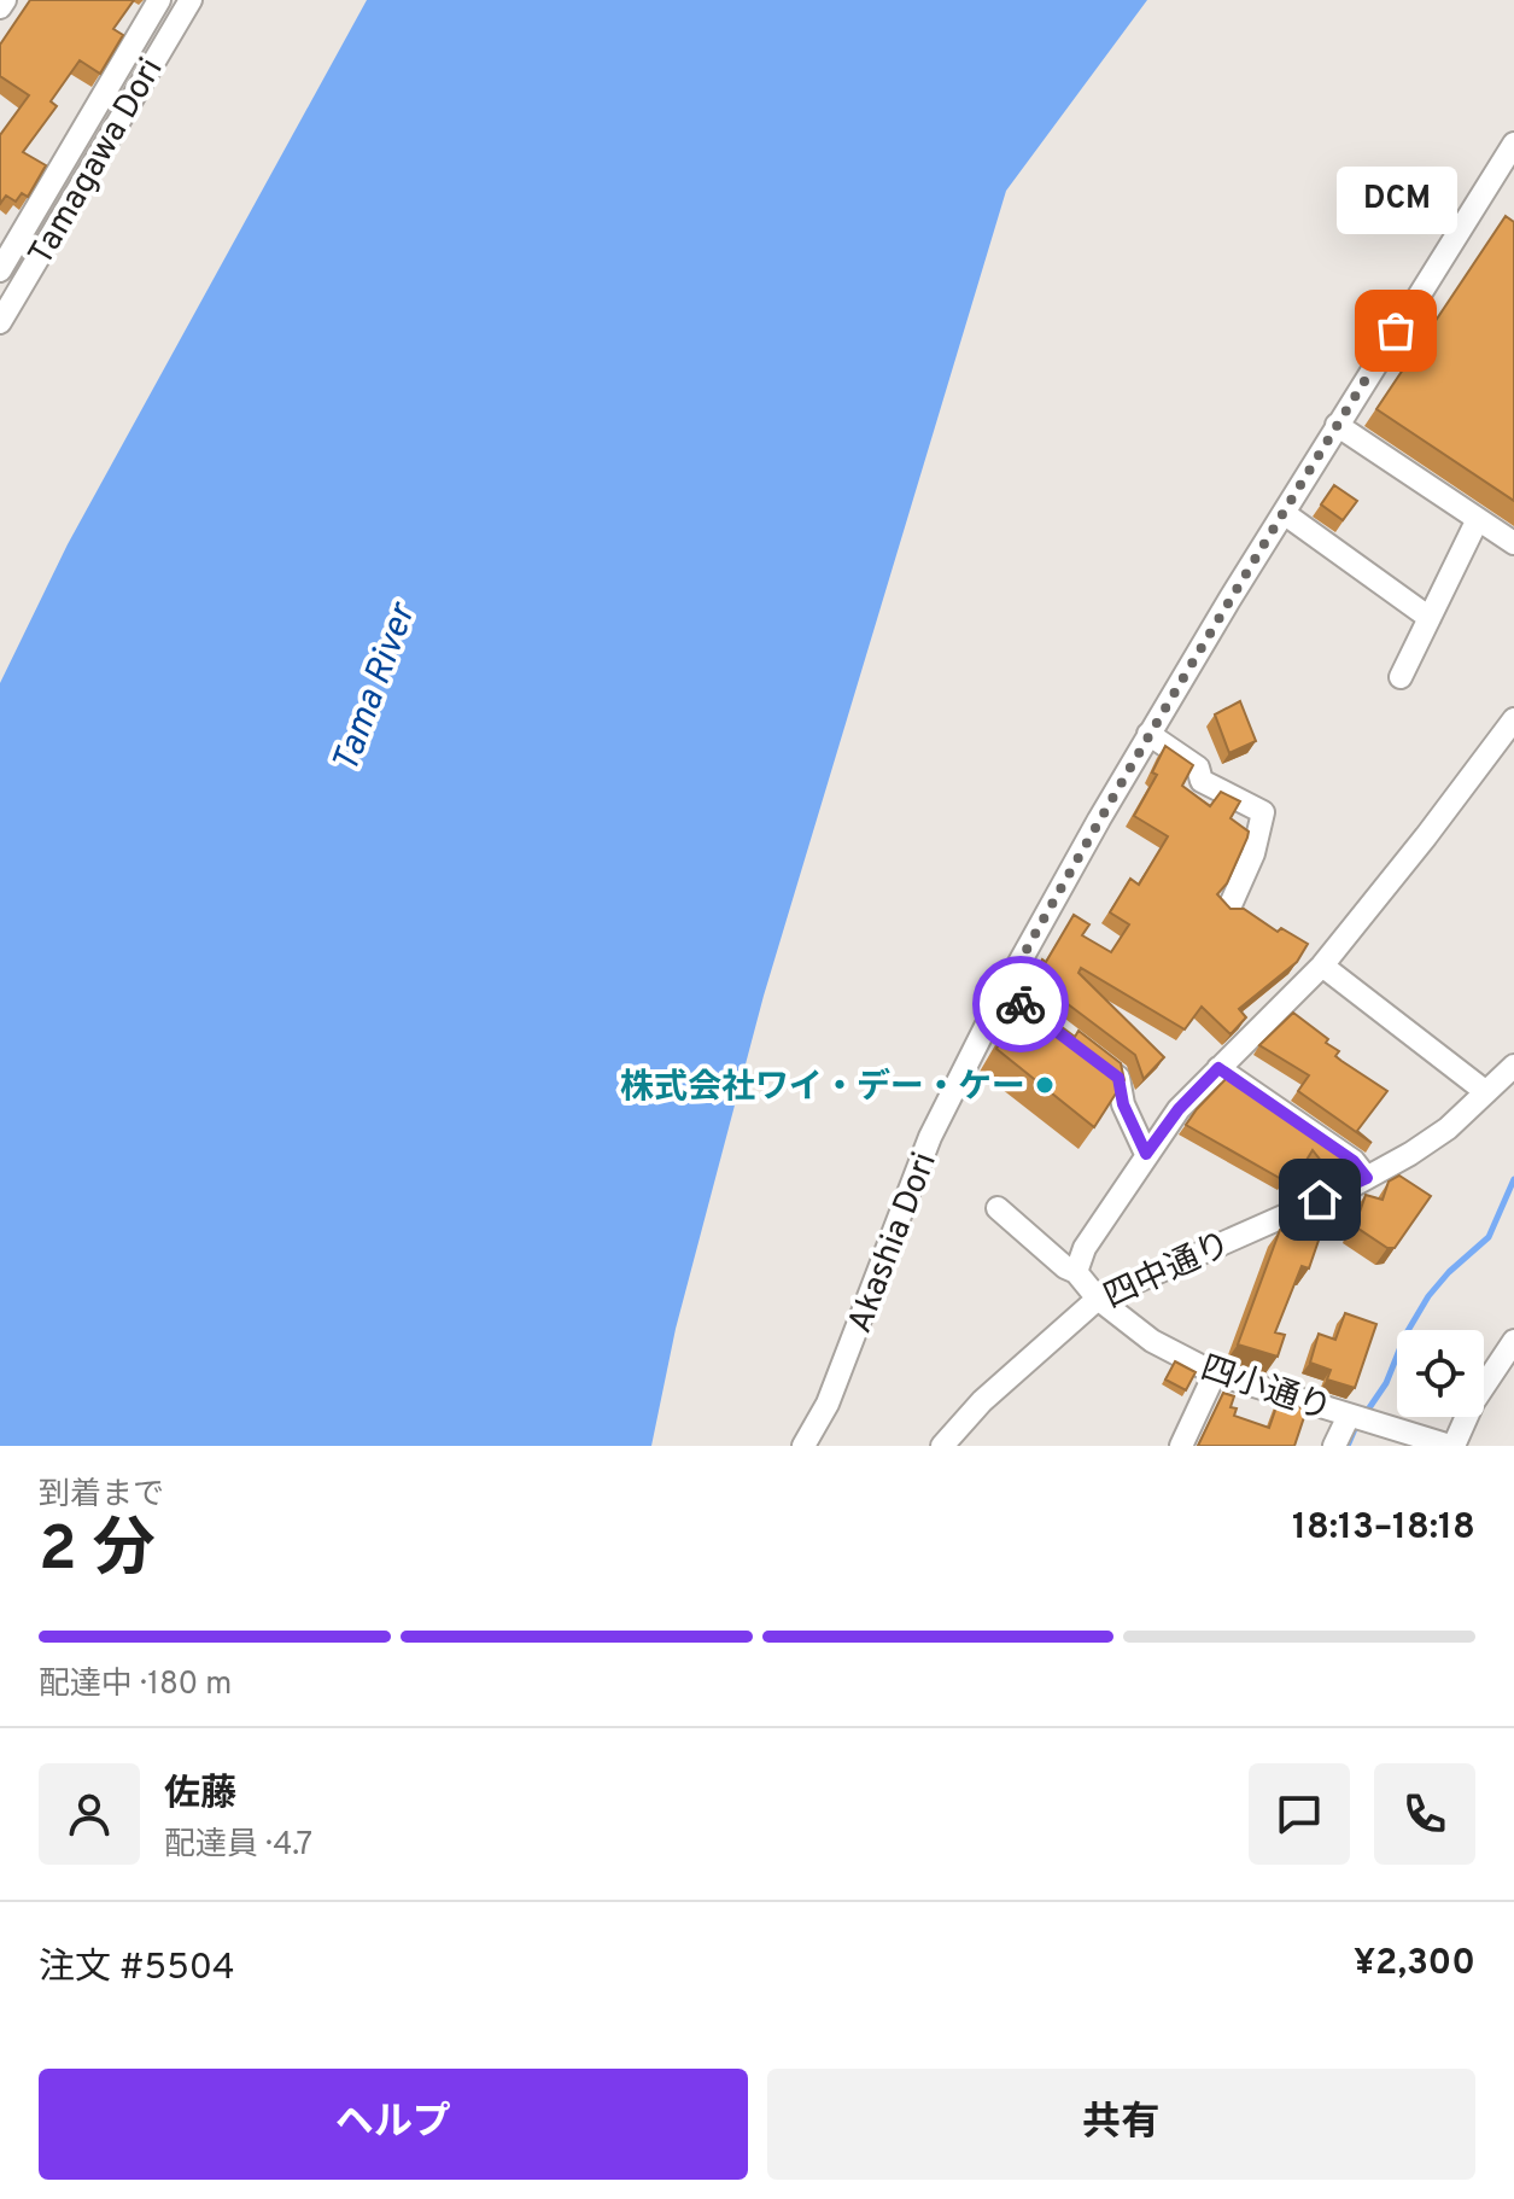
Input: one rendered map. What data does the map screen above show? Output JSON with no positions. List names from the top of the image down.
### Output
{
  "streets": {
    "street": [
      "Tamagawa Dori",
      "Akashia Dori",
      "四中通り",
      "四小通り"
    ]
  },
  "crossings": [
    ["四中通り", "四小通り"]
  ],
  "water": ["Tama River"],
  "places": ["DCM", "株式会社ワイ・デー・ケー"],
  "page": {
    "bubble": "DCM",
    "heading": ["2 分", "到着まで", "18:13–18:18"],
    "panel": [
      "佐藤",
      "配達員 · 4.7",
      "注文 #5504",
      "¥2,300"
    ],
    "bar": "配達中 · 180 m",
    "buttons": ["ヘルプ", "共有"]
  }
}
